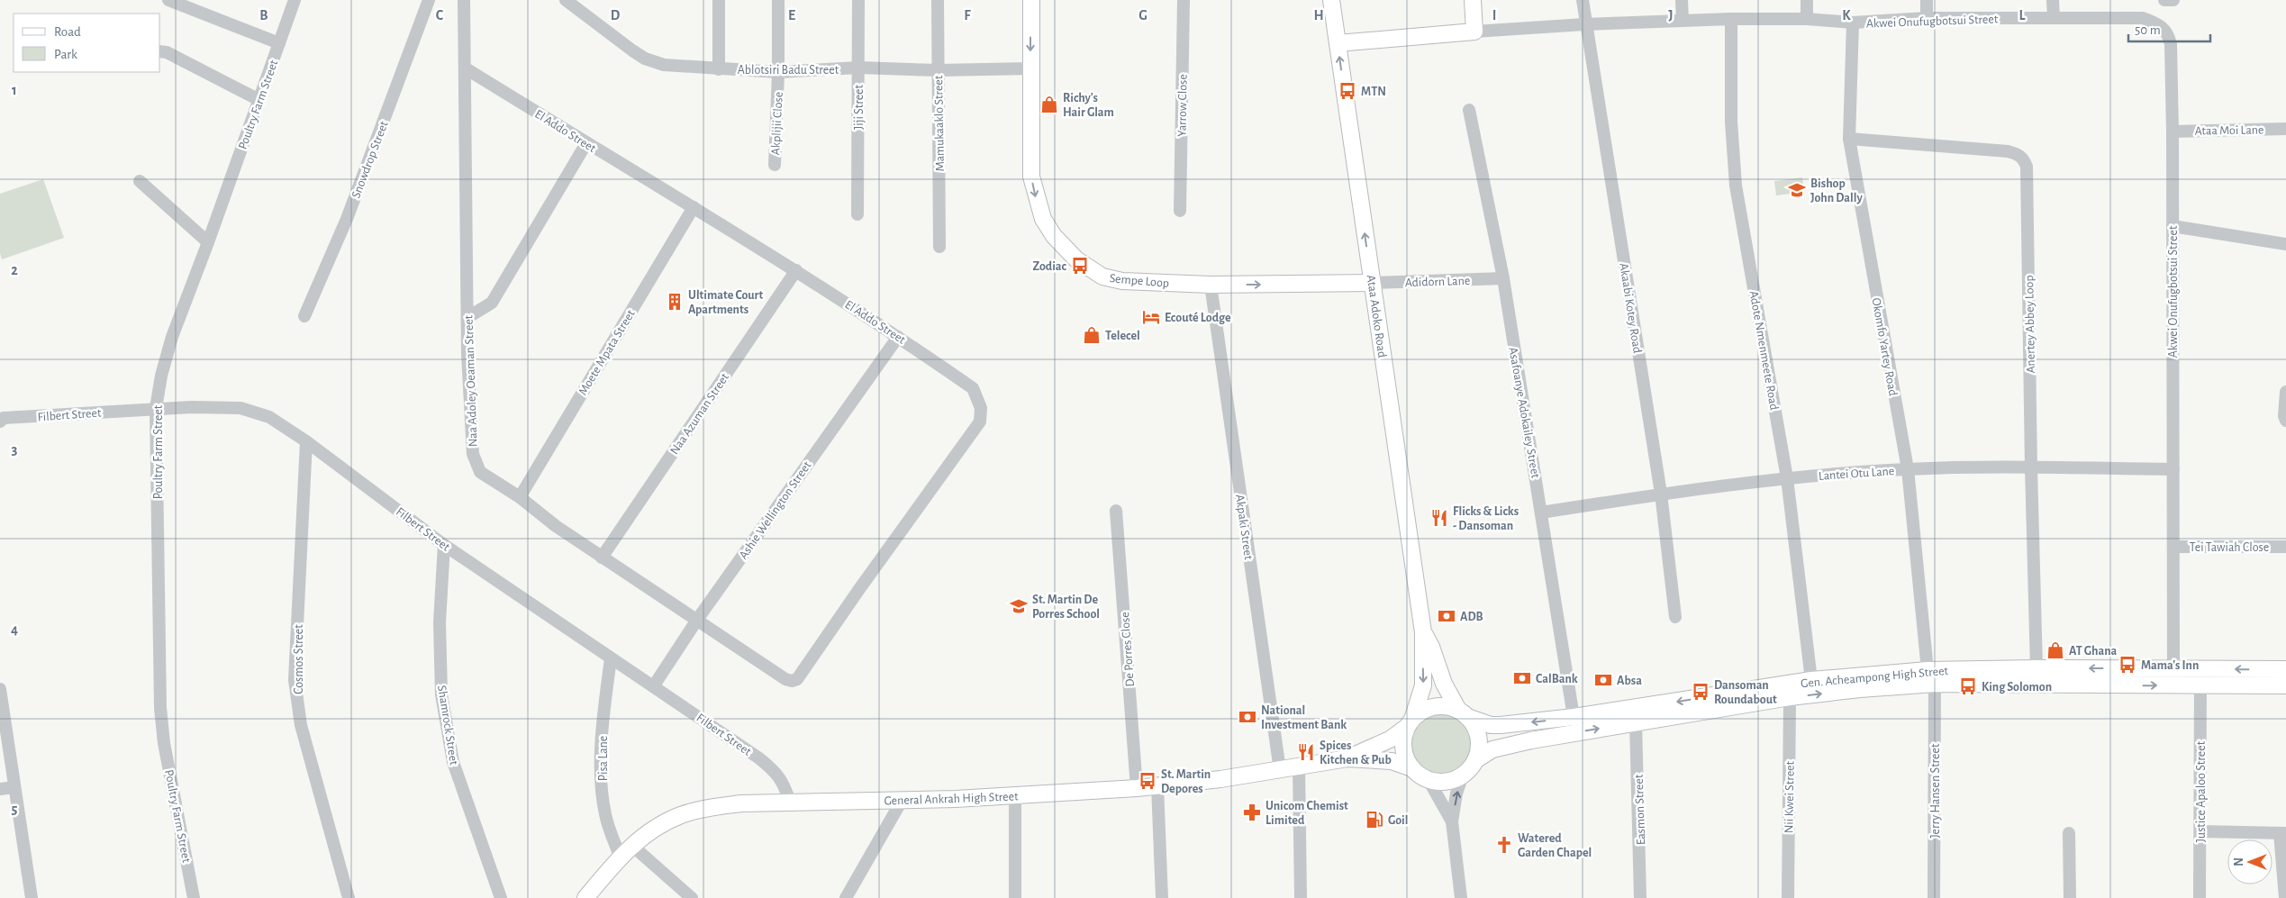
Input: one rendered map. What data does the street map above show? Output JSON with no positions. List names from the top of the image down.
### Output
{
  "streets": {
    "main road": [
      "Akwei Onufugbotsui Street",
      "Sempe Loop",
      "Ataa Adoko Road",
      "Gen. Acheampong High Street",
      "General Ankrah High Street"
    ],
    "street": [
      "Ablotsiri Badu Street",
      "Poultry Farm Street",
      "Yarrow Close",
      "Jiji Street",
      "Akplijii Close",
      "Mamukaaklo Street",
      "Ataa Moi Lane",
      "El Addo Street",
      "Snowdrop Street",
      "Adidorn Lane",
      "Akaabi Kotey Road",
      "Anertey Abbey Loop",
      "Okomfo Yartey Road",
      "Adote Nmenmeete Road",
      "Moete Mpata Street",
      "Naa Adoley Oeaman Street",
      "Asafoanye Adokailey Street",
      "Naa Azuman Street",
      "Filbert Street",
      "Lantei Otu Lane",
      "Ashie Wellington Street",
      "Akpaki Street",
      "Tei Tawiah Close",
      "De Porres Close",
      "Cosmos Street",
      "Shamrock Street",
      "Pisa Lane",
      "Jerry Hansen Street",
      "Justice Apaloo Street",
      "Nii Kwei Street",
      "Easmon Street"
    ]
  },
  "crossings": [
    ["Akwei Onufugbotsui Street", "Ataa Moi Lane"],
    ["Akwei Onufugbotsui Street", "Akaabi Kotey Road"],
    ["Akwei Onufugbotsui Street", "Ataa Adoko Road"],
    ["Akwei Onufugbotsui Street", "Okomfo Yartey Road"],
    ["Akwei Onufugbotsui Street", "Adote Nmenmeete Road"],
    ["Akwei Onufugbotsui Street", "Lantei Otu Lane"],
    ["Akwei Onufugbotsui Street", "Tei Tawiah Close"],
    ["Akwei Onufugbotsui Street", "Gen. Acheampong High Street"],
    ["Ablotsiri Badu Street", "Jiji Street"],
    ["Ablotsiri Badu Street", "Akplijii Close"],
    ["Ablotsiri Badu Street", "Mamukaaklo Street"],
    ["Ablotsiri Badu Street", "Sempe Loop"],
    ["Poultry Farm Street", "Filbert Street"],
    ["El Addo Street", "Moete Mpata Street"],
    ["El Addo Street", "Naa Adoley Oeaman Street"],
    ["El Addo Street", "Naa Azuman Street"],
    ["El Addo Street", "Ashie Wellington Street"],
    ["Sempe Loop", "Adidorn Lane"],
    ["Sempe Loop", "Ataa Adoko Road"],
    ["Sempe Loop", "Akpaki Street"],
    ["Adidorn Lane", "Ataa Adoko Road"],
    ["Adidorn Lane", "Asafoanye Adokailey Street"],
    ["Akaabi Kotey Road", "Lantei Otu Lane"],
    ["Ataa Adoko Road", "Gen. Acheampong High Street"],
    ["Ataa Adoko Road", "General Ankrah High Street"],
    ["Anertey Abbey Loop", "Okomfo Yartey Road"],
    ["Anertey Abbey Loop", "Lantei Otu Lane"],
    ["Anertey Abbey Loop", "Gen. Acheampong High Street"],
    ["Okomfo Yartey Road", "Lantei Otu Lane"],
    ["Okomfo Yartey Road", "Gen. Acheampong High Street"],
    ["Okomfo Yartey Road", "Jerry Hansen Street"],
    ["Adote Nmenmeete Road", "Lantei Otu Lane"],
    ["Adote Nmenmeete Road", "Gen. Acheampong High Street"],
    ["Moete Mpata Street", "Naa Adoley Oeaman Street"],
    ["Naa Adoley Oeaman Street", "Naa Azuman Street"],
    ["Naa Adoley Oeaman Street", "Ashie Wellington Street"],
    ["Asafoanye Adokailey Street", "Lantei Otu Lane"],
    ["Asafoanye Adokailey Street", "Gen. Acheampong High Street"],
    ["Filbert Street", "Ashie Wellington Street"],
    ["Filbert Street", "Cosmos Street"],
    ["Filbert Street", "Shamrock Street"],
    ["Filbert Street", "Pisa Lane"],
    ["Filbert Street", "General Ankrah High Street"],
    ["Akpaki Street", "General Ankrah High Street"],
    ["De Porres Close", "General Ankrah High Street"],
    ["Gen. Acheampong High Street", "Jerry Hansen Street"],
    ["Gen. Acheampong High Street", "Justice Apaloo Street"],
    ["Gen. Acheampong High Street", "Nii Kwei Street"],
    ["Gen. Acheampong High Street", "General Ankrah High Street"],
    ["Gen. Acheampong High Street", "Easmon Street"],
    ["Pisa Lane", "General Ankrah High Street"]
  ],
  "places": {
    "bus stop": [
      "MTN",
      "Zodiac",
      "Mama's Inn",
      "King Solomon",
      "Dansoman Roundabout",
      "St. Martin Depores"
    ],
    "shop": ["Richy's Hair Glam", "Telecel", "AT Ghana"],
    "school or university": ["Bishop John Dally", "St. Martin De Porres School"],
    "building": ["Ultimate Court Apartments"],
    "hotel": ["Ecouté Lodge"],
    "restaurant": ["Flicks & Licks - Dansoman", "Spices Kitchen & Pub"],
    "bank": [
      "ADB",
      "CalBank",
      "Absa",
      "National Investment Bank"
    ],
    "pharmacy": ["Unicom Chemist Limited"],
    "fuel station": ["Goil"],
    "church": ["Watered Garden Chapel"]
  },
  "legend": ["Road", "Park"],
  "scale_bar": "50 m",
  "north": "left",
  "grid": {
    "columns": [
      "B",
      "C",
      "D",
      "E",
      "F",
      "G",
      "H",
      "I",
      "J",
      "K",
      "L"
    ],
    "rows": [
      "1",
      "2",
      "3",
      "4",
      "5"
    ]
  }
}
